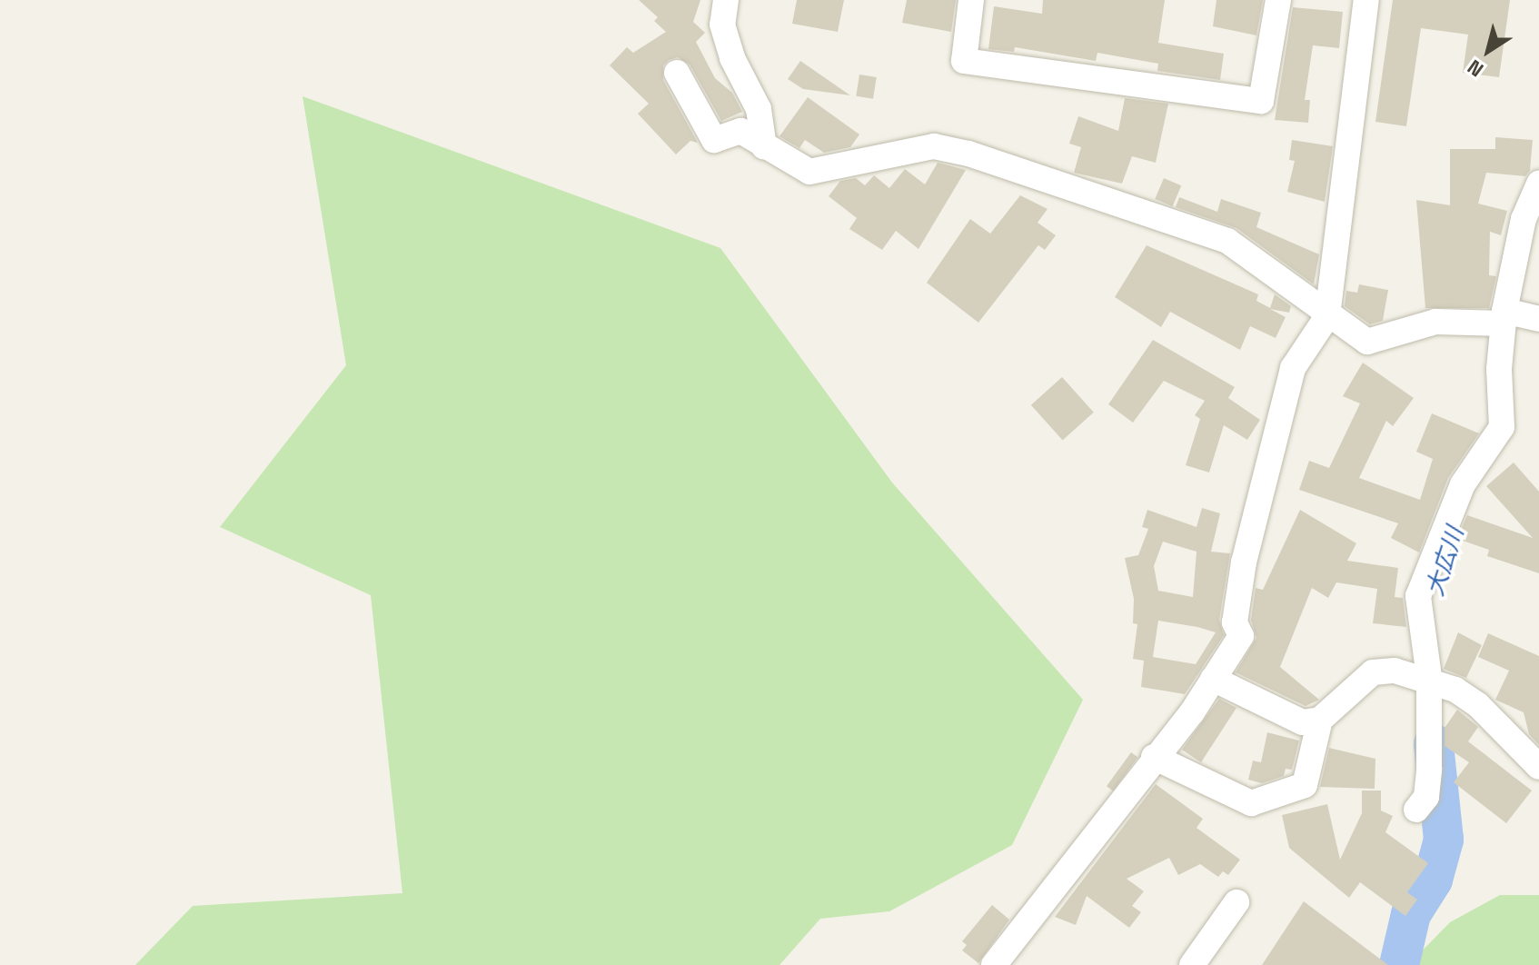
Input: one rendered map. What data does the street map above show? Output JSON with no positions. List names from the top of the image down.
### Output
{
  "water": ["大広川"],
  "north": "bottom left"
}
